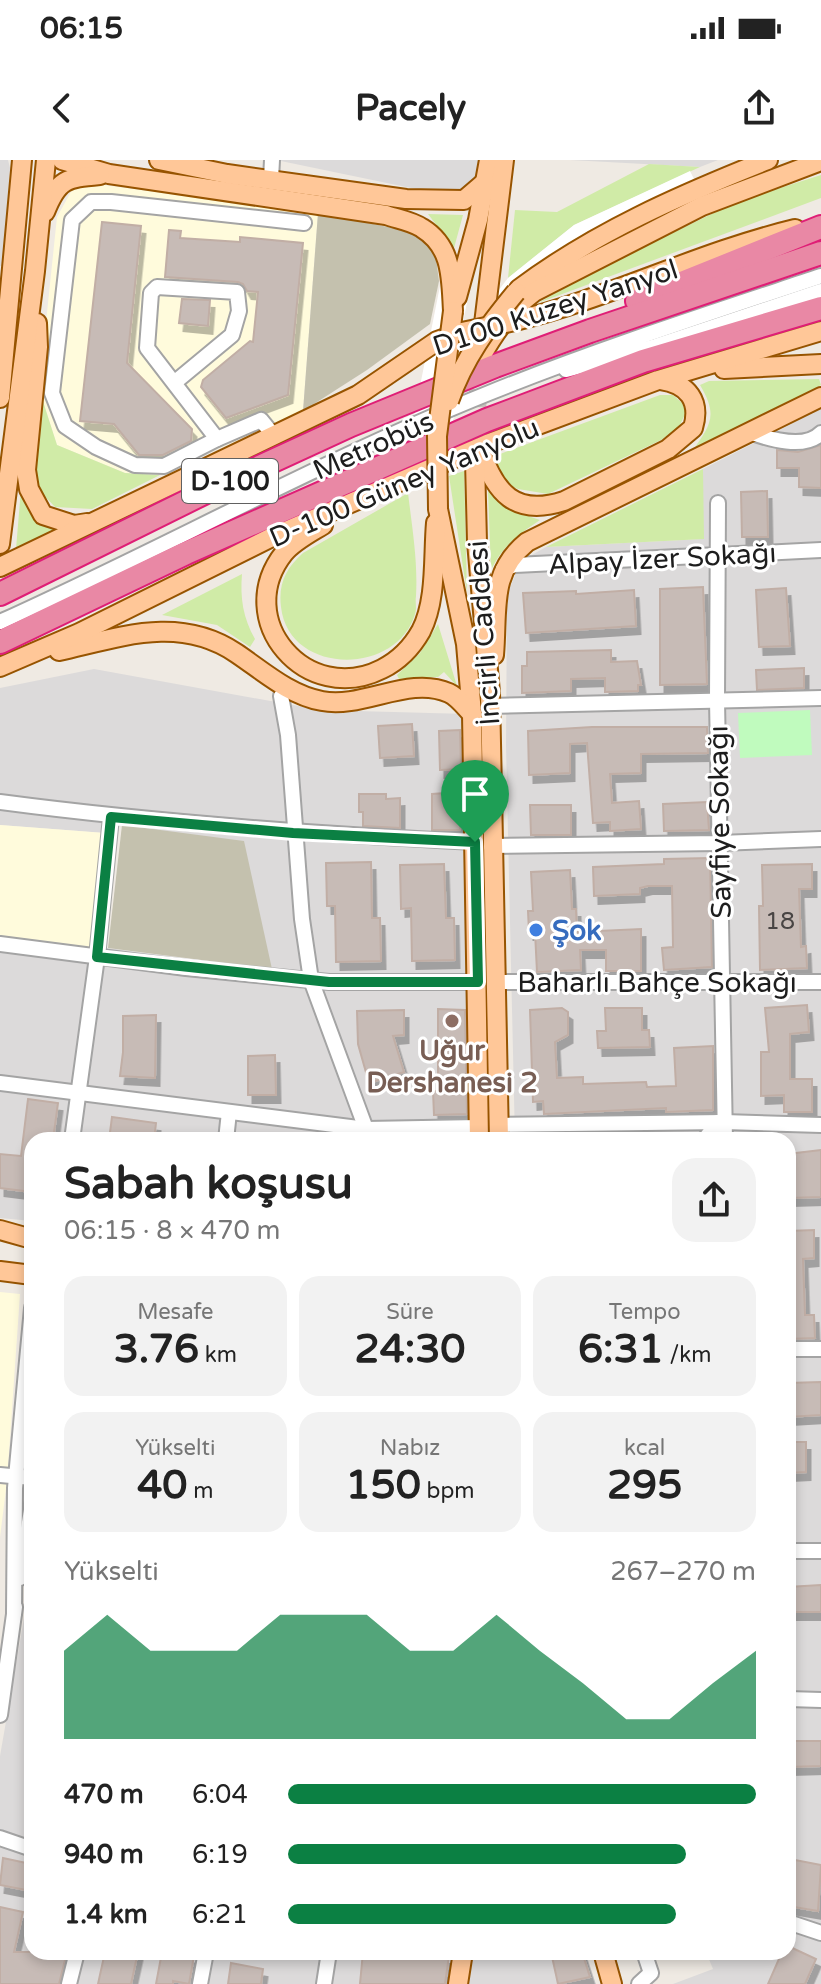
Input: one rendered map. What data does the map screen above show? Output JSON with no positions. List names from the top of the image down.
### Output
{
  "streets": {
    "highway": ["D-100"],
    "main road": ["D100 Kuzey Yanyol", "D-100 Güney Yanyolu", "İncirli Caddesi"],
    "street": [
      "Metrobüs",
      "Alpay İzer Sokağı",
      "Sayfiye Sokağı",
      "Baharlı Bahçe Sokağı"
    ]
  },
  "crossings": [
    ["Alpay İzer Sokağı", "Sayfiye Sokağı"],
    ["İncirli Caddesi", "Baharlı Bahçe Sokağı"],
    ["Sayfiye Sokağı", "Baharlı Bahçe Sokağı"]
  ],
  "places": ["Şok", "Uğur Dershanesi 2"],
  "house_numbers": ["18"],
  "page": {
    "status": "06:15",
    "header": "Pacely",
    "heading": ["Sabah koşusu", "06:15 · 8 × 470 m"],
    "stats": [
      ["Mesafe", "3.76 km"],
      ["Süre", "24:30"],
      ["Tempo", "6:31 /km"],
      ["Yükselti", "40 m"],
      ["Nabız", "150 bpm"],
      ["kcal", "295"]
    ],
    "chart": ["Yükselti", "267–270 m"],
    "list": [
      {
        "name": "470 m",
        "note": "6:04"
      },
      {
        "name": "940 m",
        "note": "6:19"
      },
      {
        "name": "1.4 km",
        "note": "6:21"
      }
    ]
  }
}
